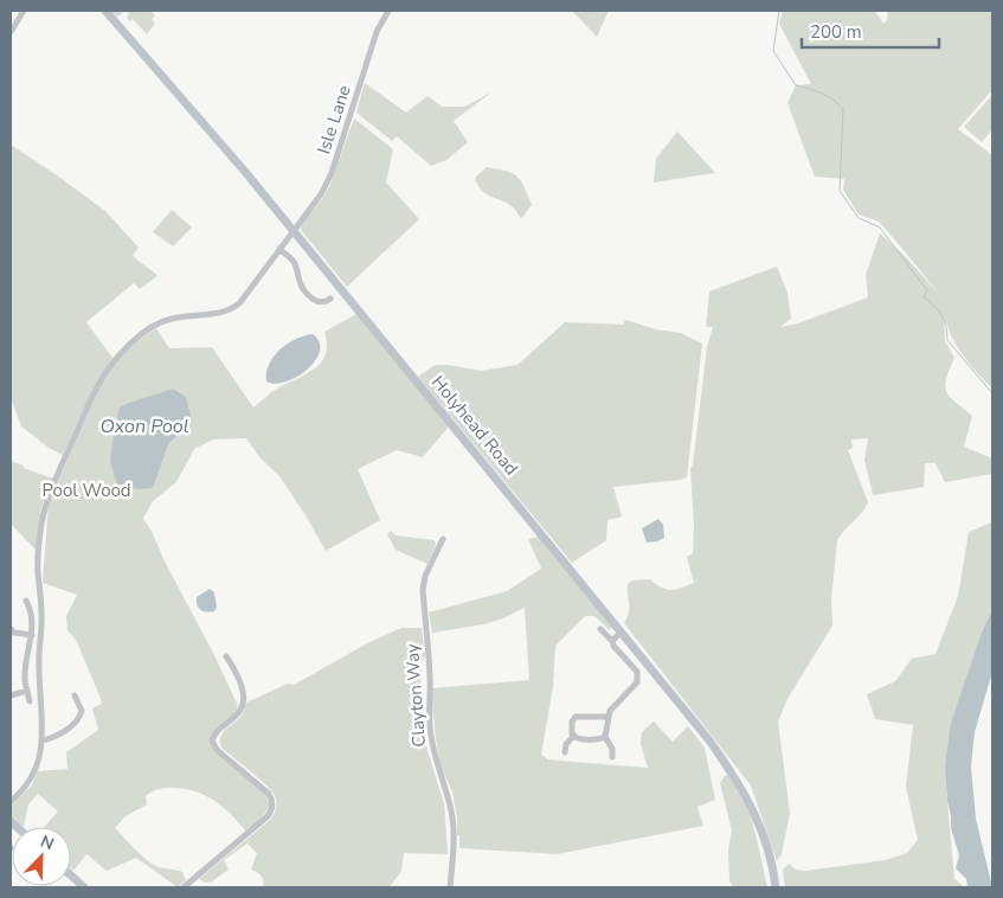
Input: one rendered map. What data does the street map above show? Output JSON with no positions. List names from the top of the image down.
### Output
{
  "streets": {
    "main road": ["Holyhead Road"],
    "street": ["Isle Lane", "Clayton Way"]
  },
  "crossings": [
    ["Isle Lane", "Holyhead Road"]
  ],
  "water": ["Oxon Pool"],
  "parks": ["Pool Wood"],
  "scale_bar": "200 m",
  "north": "top right"
}
